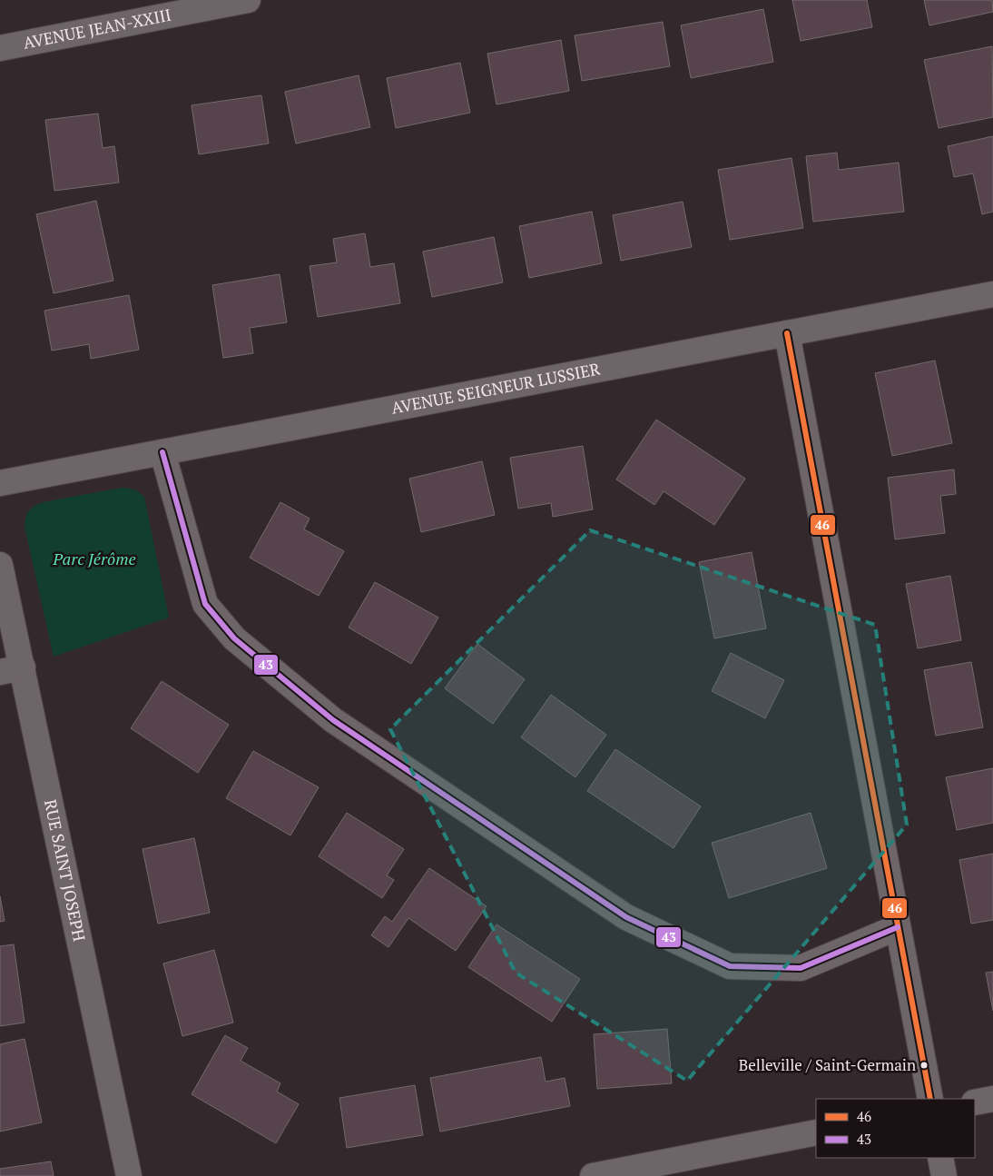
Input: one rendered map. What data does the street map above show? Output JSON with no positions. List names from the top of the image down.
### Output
{
  "streets": {
    "street": ["AVENUE JEAN-XXIII", "AVENUE SEIGNEUR LUSSIER", "RUE SAINT JOSEPH"]
  },
  "parks": ["Parc Jérôme"],
  "places": ["Belleville / Saint-Germain"],
  "lines": ["transit line 46", "transit line 43"],
  "legend": ["46", "43"]
}
